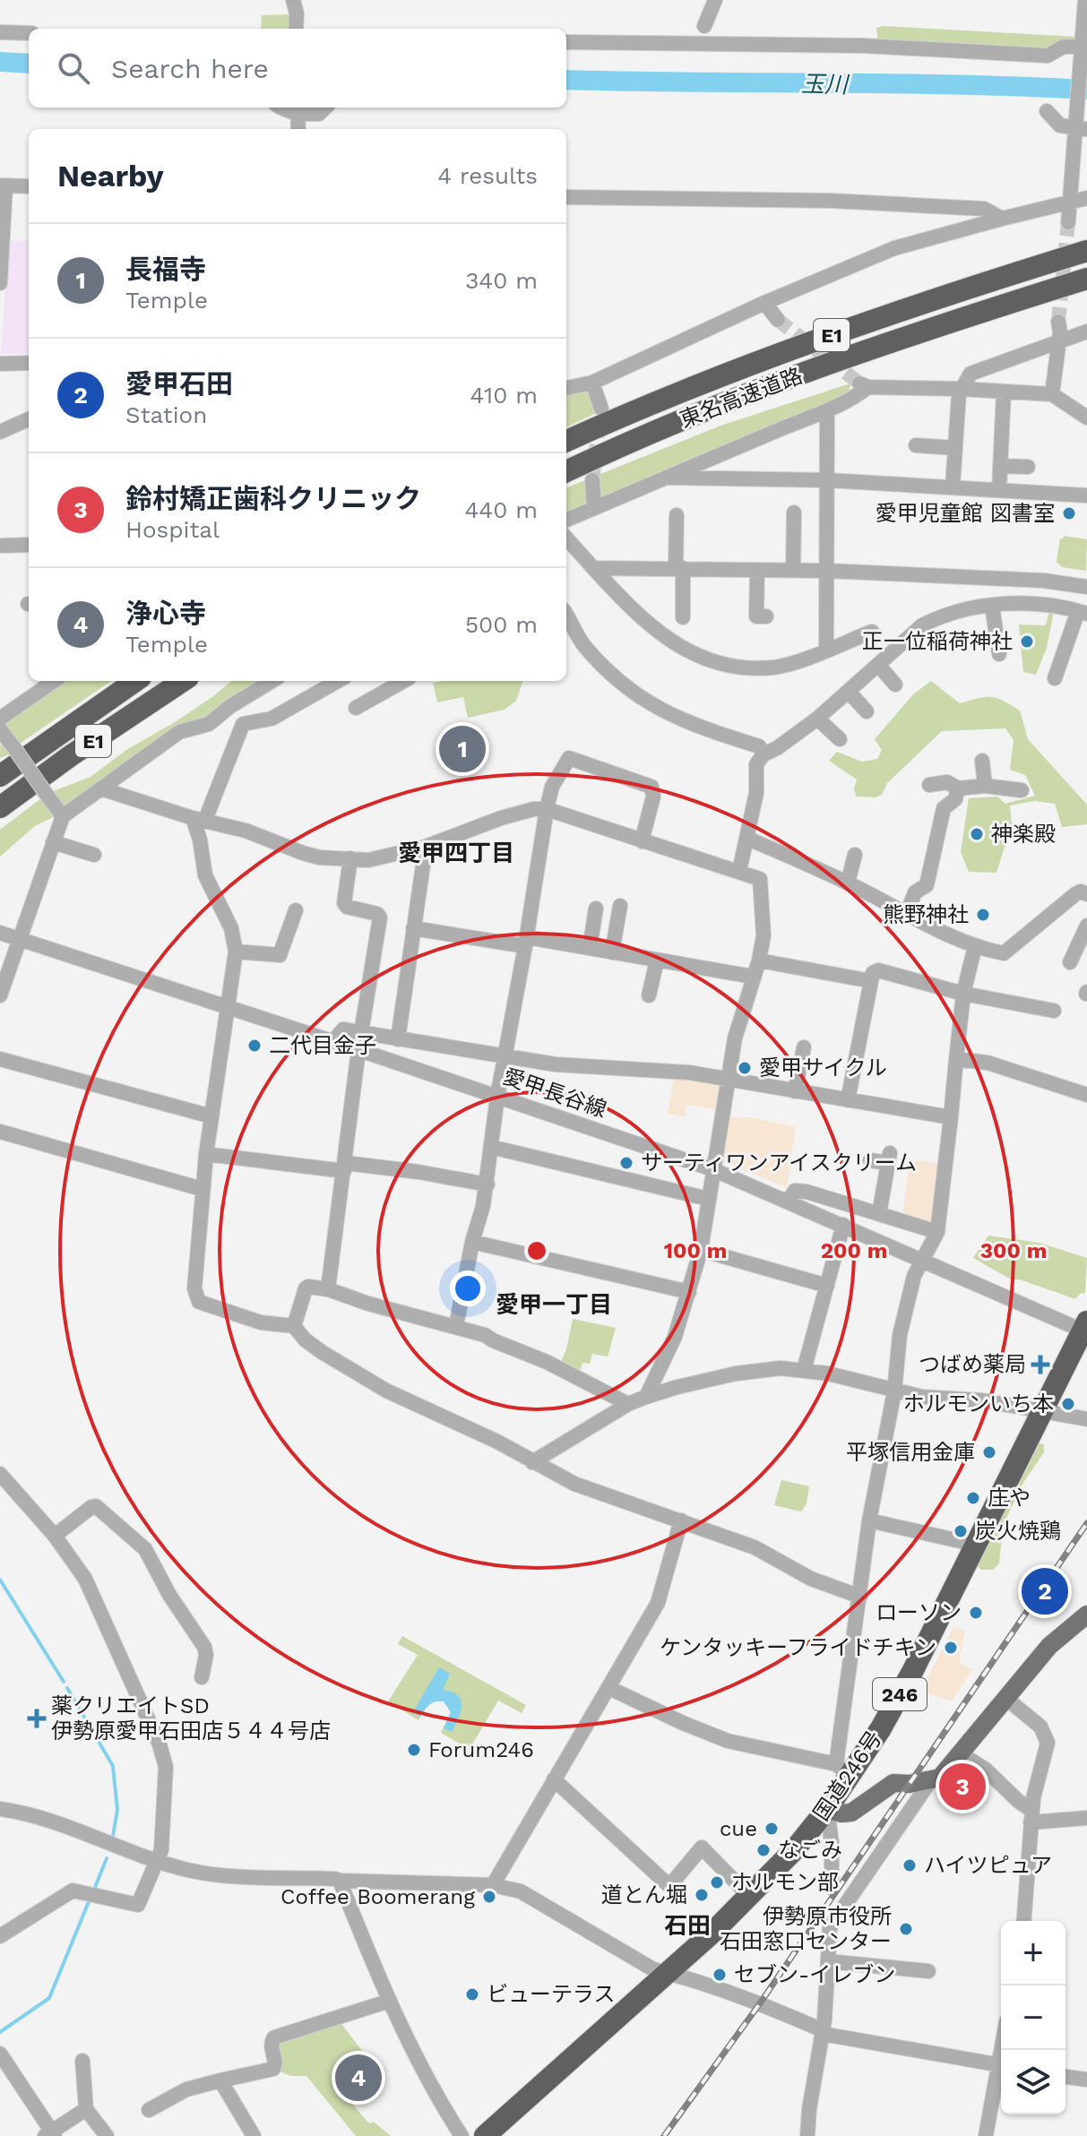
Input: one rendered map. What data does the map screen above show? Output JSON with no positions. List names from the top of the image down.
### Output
{
  "streets": {
    "highway": [
      "E1",
      "東名高速道路",
      "246",
      "国道246号"
    ],
    "street": ["愛甲長谷線"]
  },
  "crossings": [
    ["愛甲長谷線", "国道246号"]
  ],
  "districts": ["愛甲四丁目", "愛甲一丁目", "石田"],
  "water": ["玉川"],
  "places": {
    "other": [
      "愛甲児童館 図書室",
      "正一位稲荷神社",
      "神楽殿",
      "熊野神社",
      "二代目金子",
      "愛甲サイクル",
      "サーティワンアイスクリーム",
      "ホルモンいち本",
      "平塚信用金庫",
      "庄や",
      "炭火焼鶏",
      "ローソン",
      "ケンタッキーフライドチキン",
      "Forum246",
      "cue",
      "なごみ",
      "ハイツピュア",
      "ホルモン部",
      "道とん堀",
      "Coffee Boomerang",
      "伊勢原市役所 石田窓口センター",
      "セブン-イレブン",
      "ビューテラス"
    ],
    "health": ["つばめ薬局", "薬クリエイトSD 伊勢原愛甲石田店５４４号店"]
  },
  "page": {
    "search": "Search here",
    "heading": ["Nearby", "4 results"],
    "list": [
      {
        "mark": "1",
        "name": "長福寺",
        "note": "Temple",
        "value": "340 m"
      },
      {
        "mark": "2",
        "name": "愛甲石田",
        "note": "Station",
        "value": "410 m"
      },
      {
        "mark": "3",
        "name": "鈴村矯正歯科クリニック",
        "note": "Hospital",
        "value": "440 m"
      },
      {
        "mark": "4",
        "name": "浄心寺",
        "note": "Temple",
        "value": "500 m"
      }
    ],
    "pins": [
      "1",
      "2",
      "3",
      "4"
    ],
    "map_buttons": ["+", "−"]
  },
  "rings": ["100 m", "200 m", "300 m"]
}
